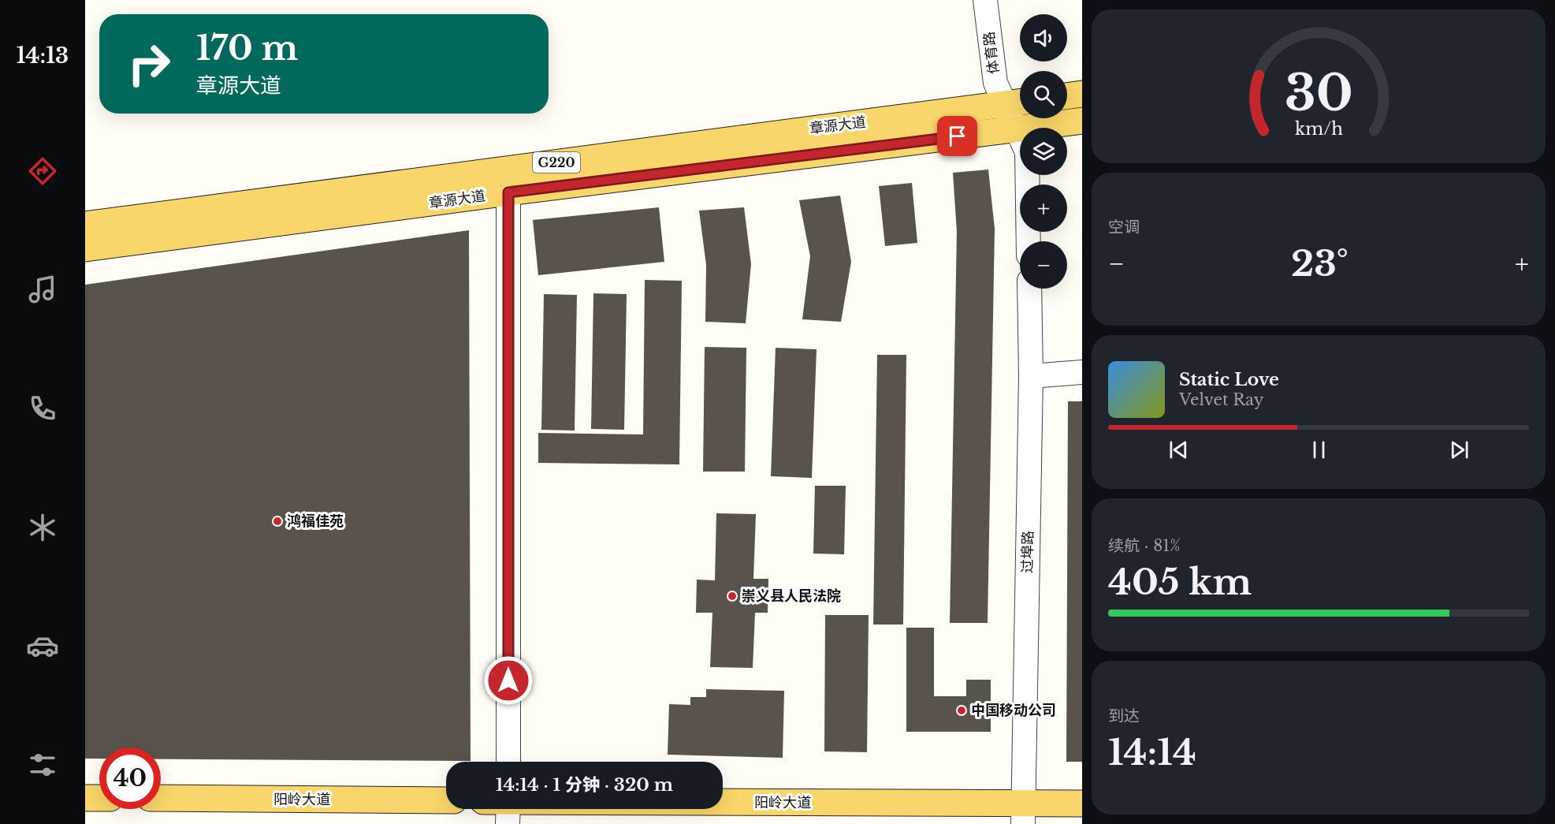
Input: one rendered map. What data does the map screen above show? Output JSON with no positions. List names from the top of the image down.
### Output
{
  "streets": {
    "main road": ["章源大道", "G220", "阳岭大道"],
    "street": ["体育路", "过埠路"]
  },
  "crossings": [
    ["体育路", "章源大道"],
    ["过埠路", "阳岭大道"]
  ],
  "places": ["鸿福佳苑", "崇义县人民法院", "中国移动公司"],
  "page": {
    "tabs": "14:13",
    "map_buttons": ["+", "−"],
    "turn": ["170 m", "章源大道"],
    "tile": [
      "空调",
      ["续航 · 81%", "405 km"],
      ["到达", "14:14"]
    ],
    "heat": ["−", "23°", "+"],
    "song": ["Static Love", "Velvet Ray"],
    "limit": "40",
    "trip": "14:14 · 1 分钟 · 320 m",
    "gauge": ["30", "km/h"]
  }
}
